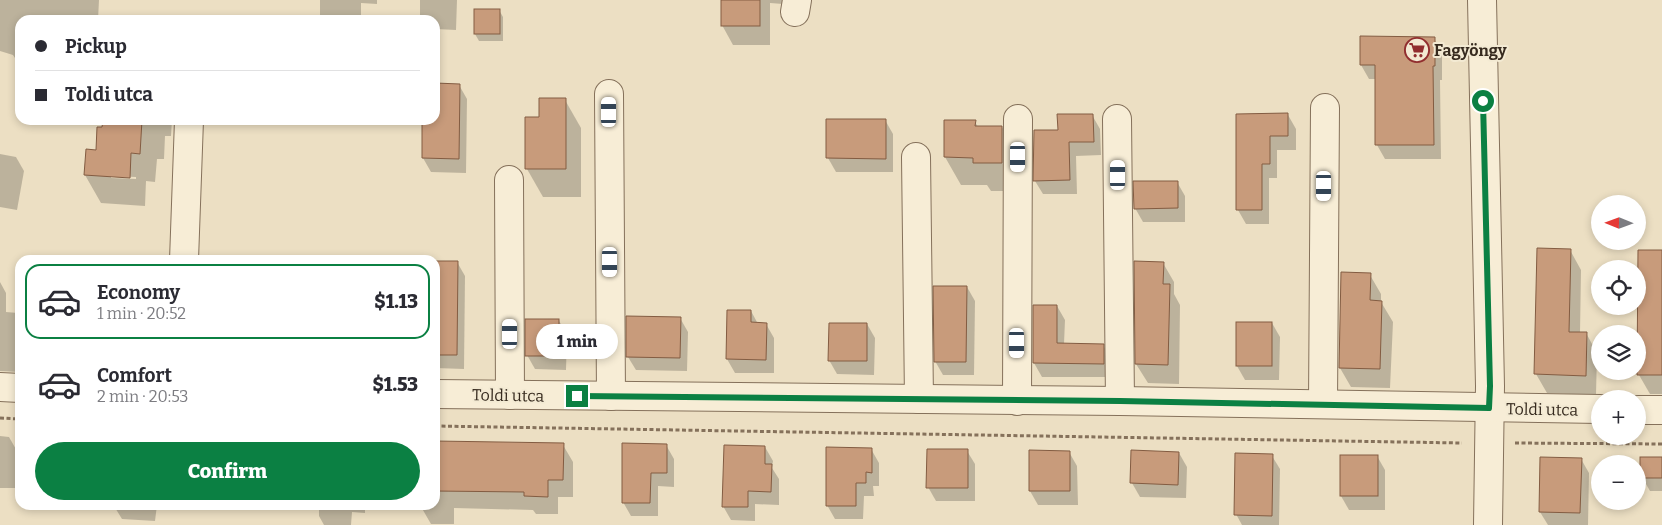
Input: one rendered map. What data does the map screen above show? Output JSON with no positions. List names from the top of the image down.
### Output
{
  "streets": {
    "street": ["Toldi utca"]
  },
  "places": {
    "supermarket": ["Fagyöngy"]
  },
  "north": "left",
  "page": {
    "banner": ["Pickup", "Toldi utca"],
    "map_buttons": ["+", "−"],
    "list": [
      {
        "name": "Economy",
        "note": "1 min · 20:52",
        "value": "$1.13"
      },
      {
        "name": "Comfort",
        "note": "2 min · 20:53",
        "value": "$1.53"
      }
    ],
    "bubble": "1 min",
    "buttons": "Confirm"
  }
}
